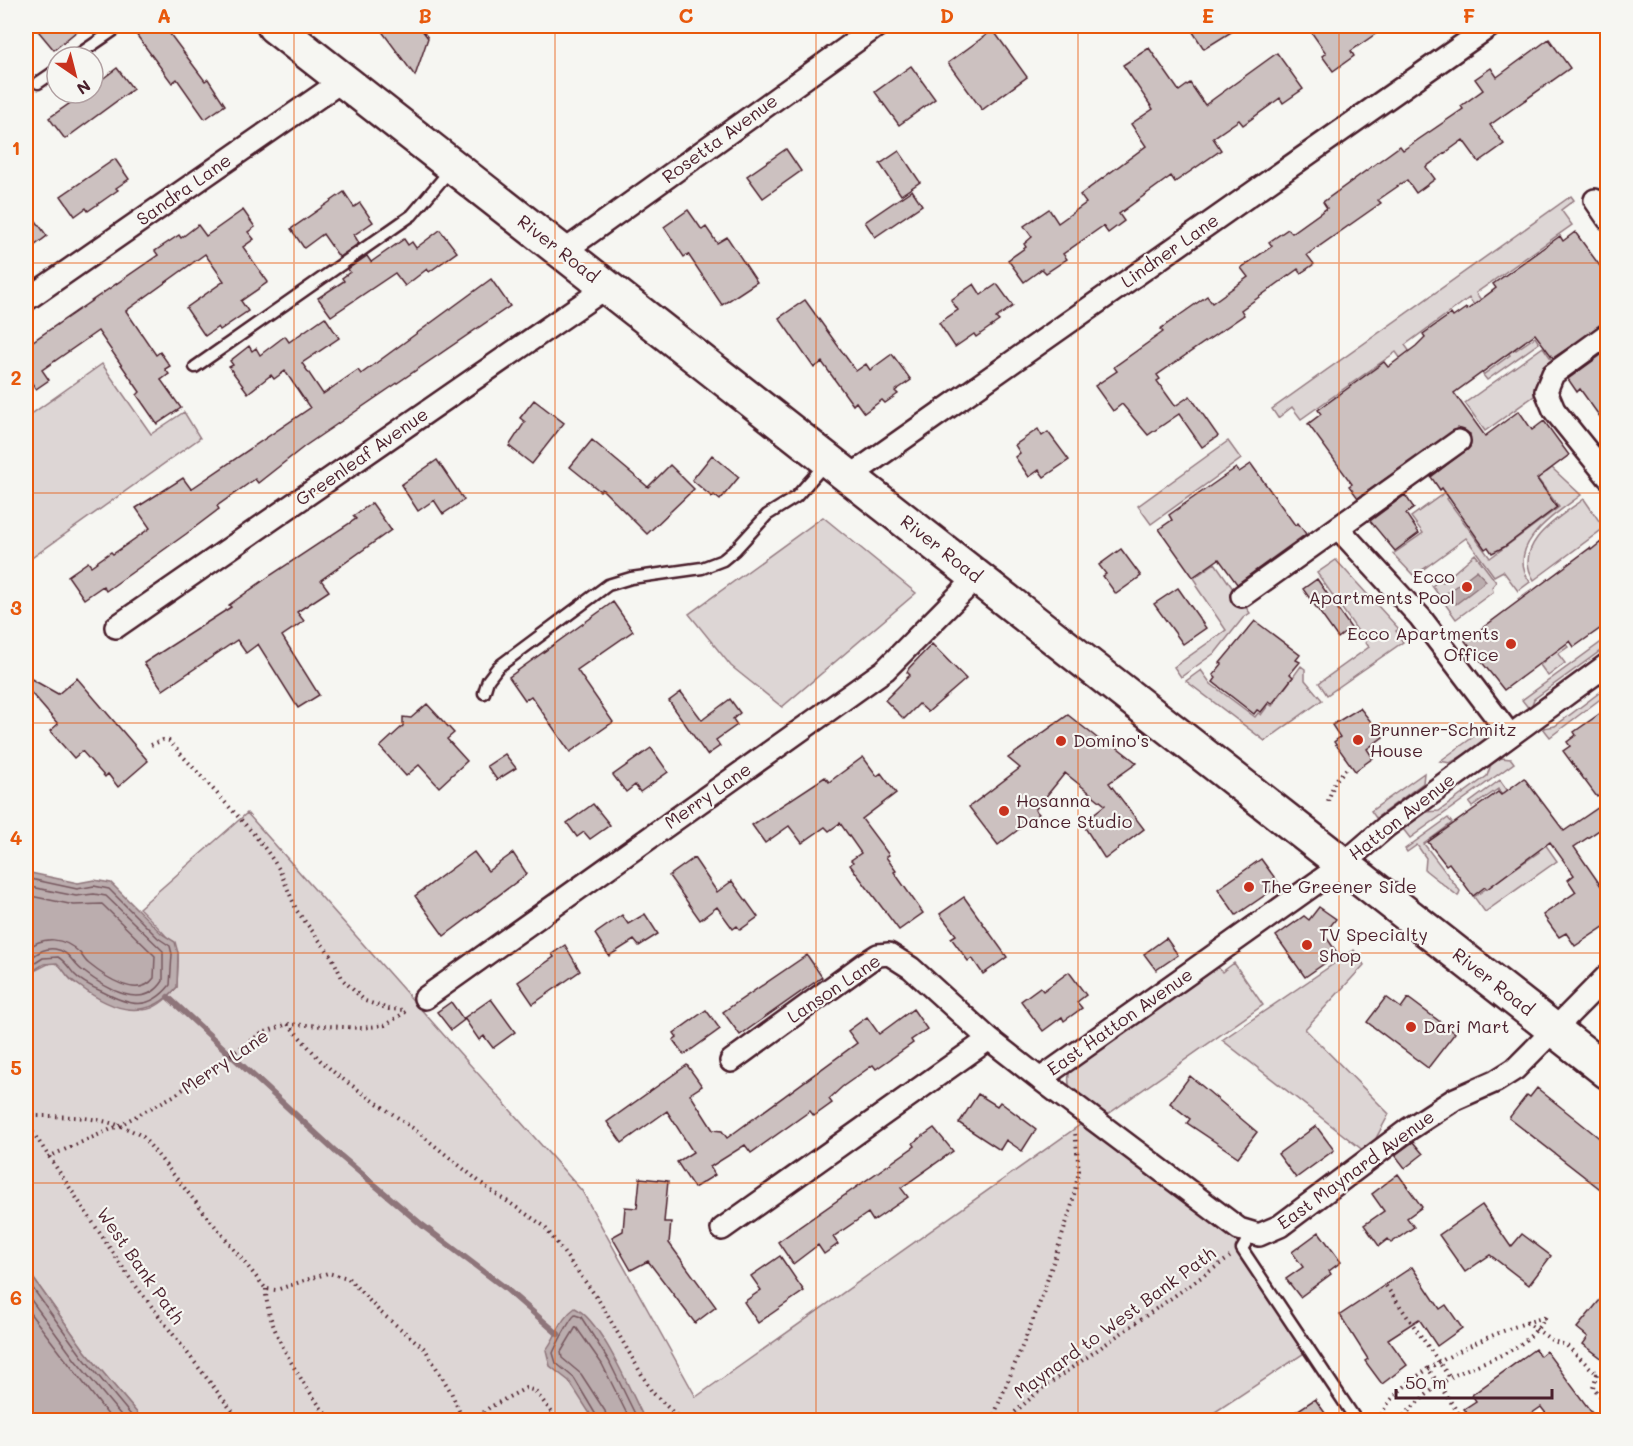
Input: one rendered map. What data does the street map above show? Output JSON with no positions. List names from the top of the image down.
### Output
{
  "streets": {
    "main road": ["River Road"],
    "street": [
      "Rosetta Avenue",
      "Sandra Lane",
      "Lindner Lane",
      "Greenleaf Avenue",
      "Merry Lane",
      "Hatton Avenue",
      "Lanson Lane",
      "East Hatton Avenue",
      "East Maynard Avenue"
    ],
    "path": ["West Bank Path", "Maynard to West Bank Path"]
  },
  "crossings": [
    ["Rosetta Avenue", "River Road"],
    ["Sandra Lane", "River Road"],
    ["River Road", "Lindner Lane"],
    ["River Road", "Greenleaf Avenue"],
    ["River Road", "Merry Lane"],
    ["River Road", "Hatton Avenue"],
    ["River Road", "East Hatton Avenue"],
    ["River Road", "East Maynard Avenue"],
    ["Merry Lane", "West Bank Path"],
    ["Hatton Avenue", "East Hatton Avenue"],
    ["Lanson Lane", "East Hatton Avenue"],
    ["East Maynard Avenue", "Maynard to West Bank Path"]
  ],
  "places": [
    "Ecco Apartments Pool",
    "Ecco Apartments Office",
    "Brunner-Schmitz House",
    "Domino's",
    "Hosanna Dance Studio",
    "The Greener Side",
    "TV Specialty Shop",
    "Dari Mart"
  ],
  "scale_bar": "50 m",
  "north": "bottom right",
  "grid": {
    "columns": [
      "A",
      "B",
      "C",
      "D",
      "E",
      "F"
    ],
    "rows": [
      "1",
      "2",
      "3",
      "4",
      "5",
      "6"
    ]
  }
}
